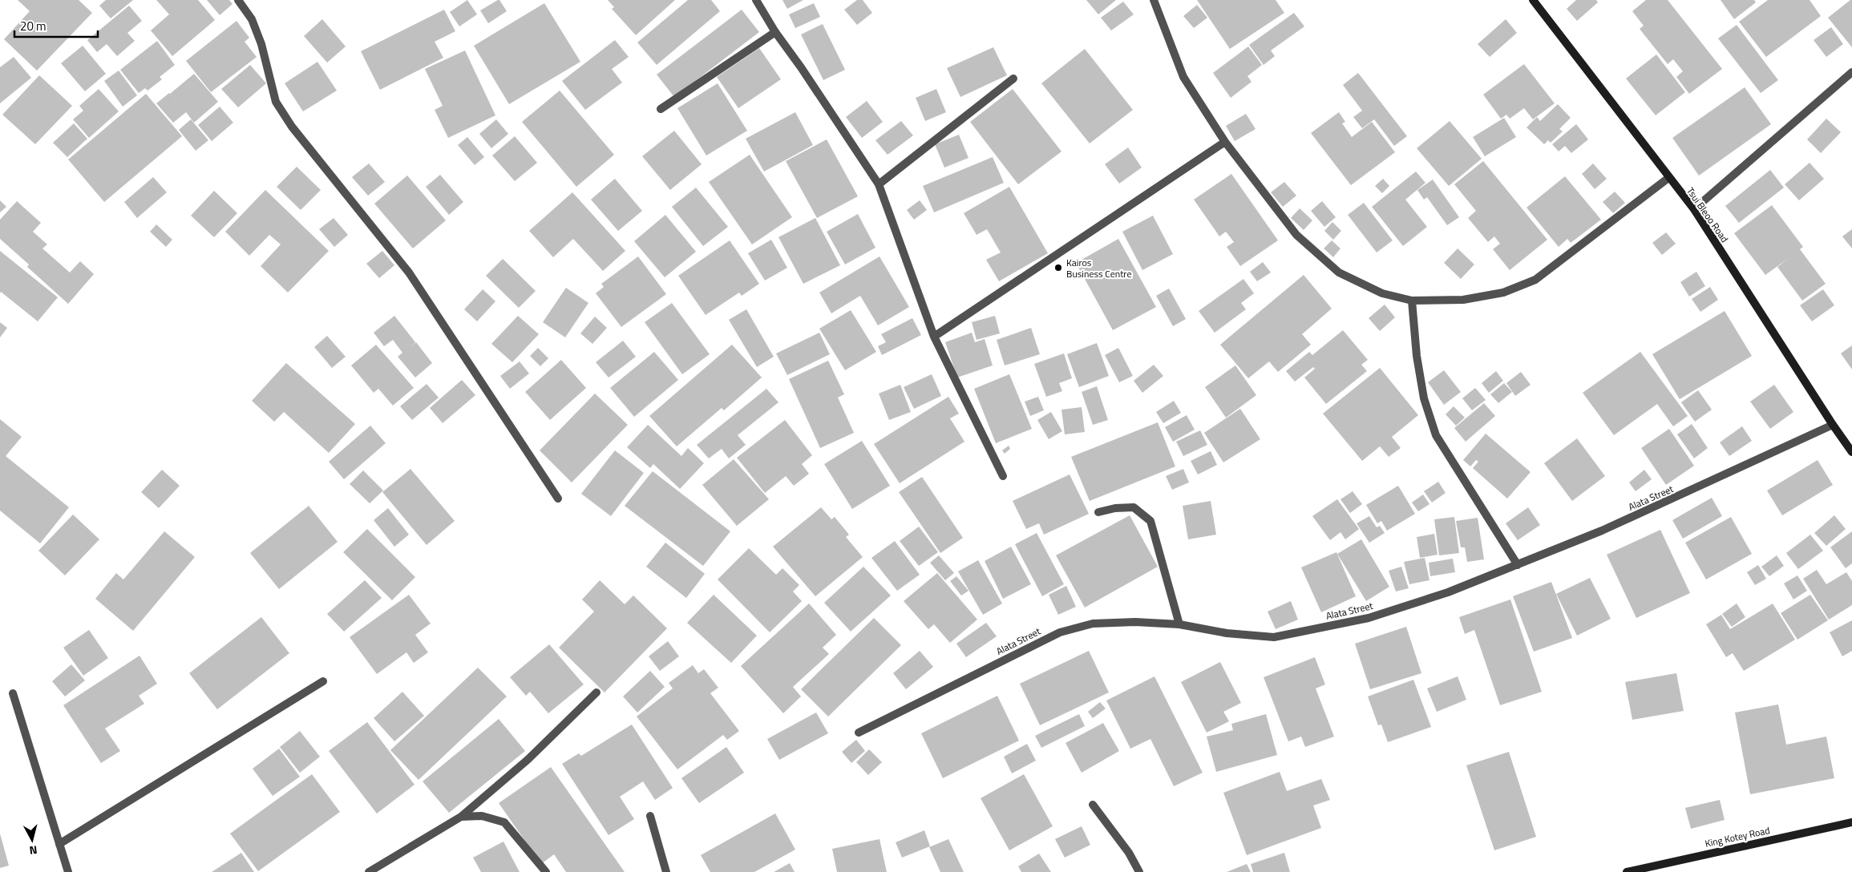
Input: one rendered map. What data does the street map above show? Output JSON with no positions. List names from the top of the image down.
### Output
{
  "streets": {
    "street": ["Tsui Bleoo Road", "Alata Street", "King Kotey Road"]
  },
  "crossings": [
    ["Tsui Bleoo Road", "Alata Street"]
  ],
  "places": ["Kairos Business Centre"],
  "scale_bar": "20 m",
  "north": "bottom"
}
